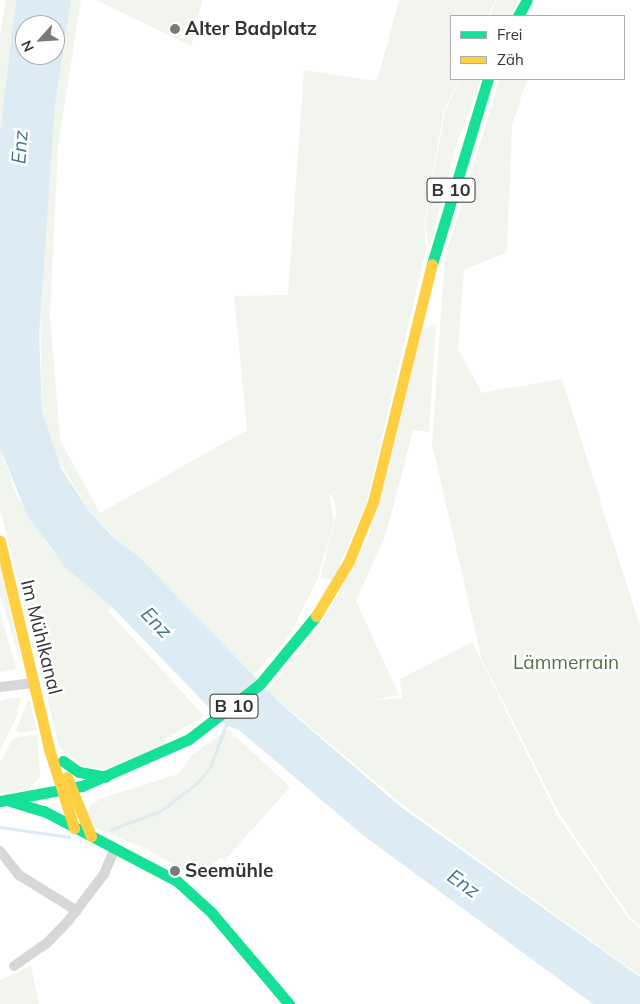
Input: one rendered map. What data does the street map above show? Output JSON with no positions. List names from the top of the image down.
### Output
{
  "streets": {
    "main road": ["B 10", "Im Mühlkanal"]
  },
  "crossings": [
    ["B 10", "Im Mühlkanal"]
  ],
  "water": ["Enz"],
  "parks": ["Lämmerrain"],
  "places": ["Alter Badplatz", "Seemühle"],
  "legend": ["Frei", "Zäh"],
  "north": "bottom left"
}
